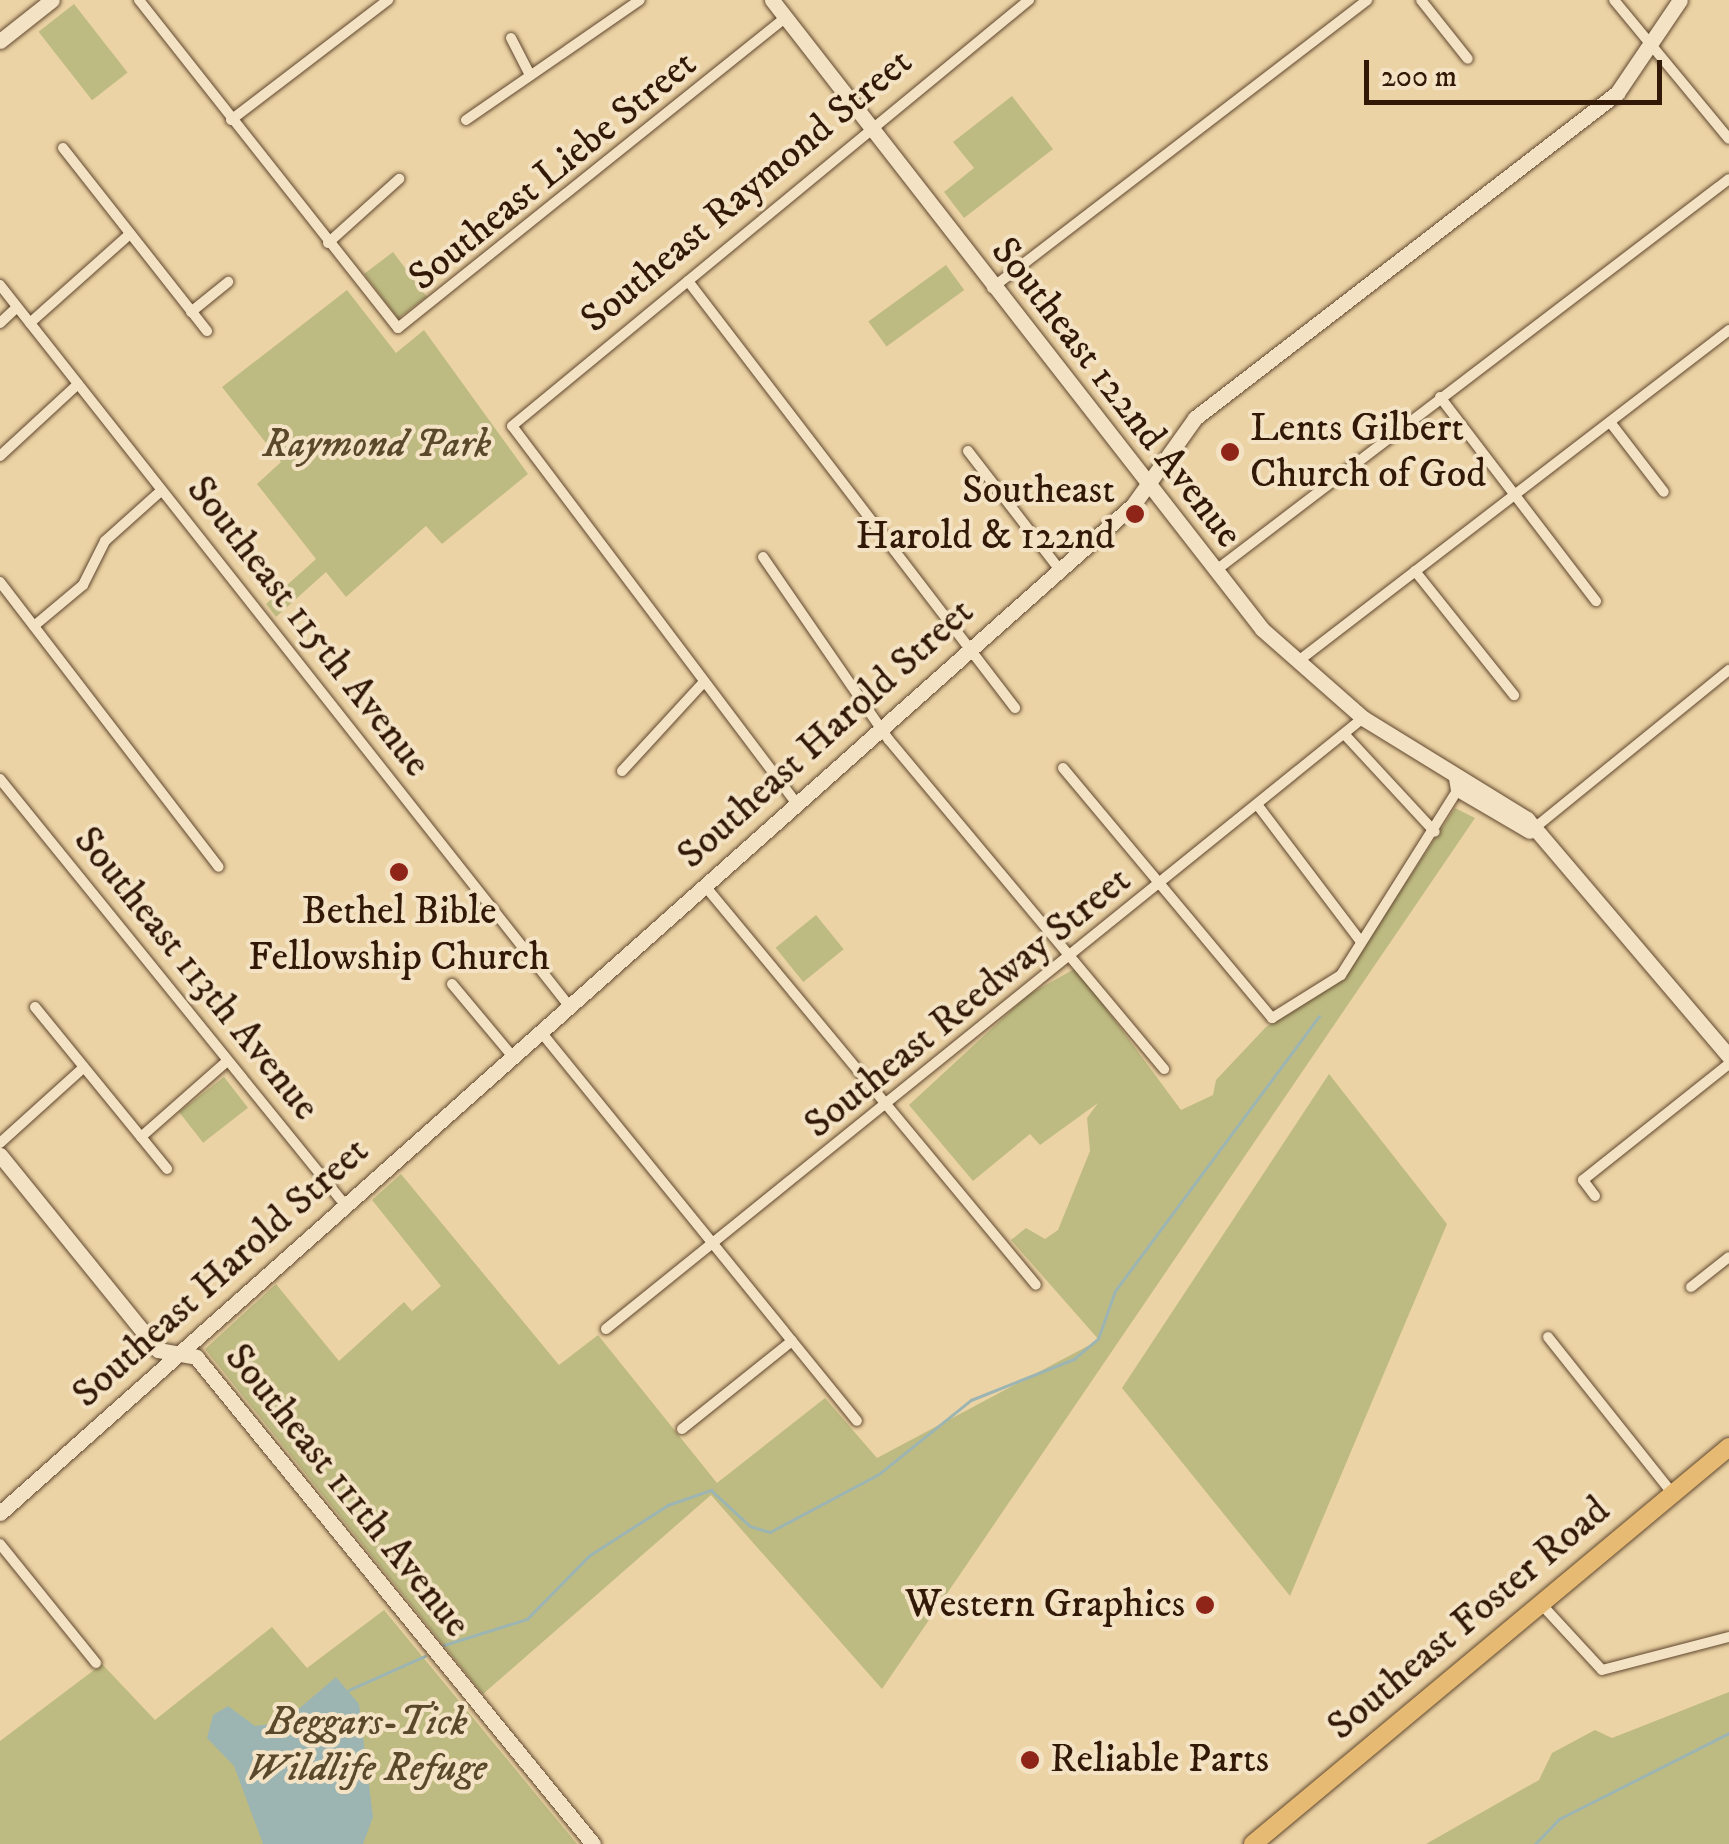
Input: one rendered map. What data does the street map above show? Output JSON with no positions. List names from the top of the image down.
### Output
{
  "streets": {
    "main road": ["Southeast Foster Road"],
    "street": [
      "Southeast Liebe Street",
      "Southeast Raymond Street",
      "Southeast 122nd Avenue",
      "Southeast 115th Avenue",
      "Southeast Harold Street",
      "Southeast 113th Avenue",
      "Southeast Reedway Street",
      "Southeast 111th Avenue"
    ]
  },
  "crossings": [
    ["Southeast Liebe Street", "Southeast 122nd Avenue"],
    ["Southeast Raymond Street", "Southeast 122nd Avenue"],
    ["Southeast 122nd Avenue", "Southeast Harold Street"],
    ["Southeast 122nd Avenue", "Southeast Reedway Street"],
    ["Southeast 115th Avenue", "Southeast Harold Street"],
    ["Southeast Harold Street", "Southeast 113th Avenue"],
    ["Southeast Harold Street", "Southeast 111th Avenue"]
  ],
  "parks": ["Raymond Park", "Beggars-Tick Wildlife Refuge"],
  "places": [
    "Lents Gilbert Church of God",
    "Southeast Harold & 122nd",
    "Bethel Bible Fellowship Church",
    "Western Graphics",
    "Reliable Parts"
  ],
  "scale_bar": "200 m"
}
